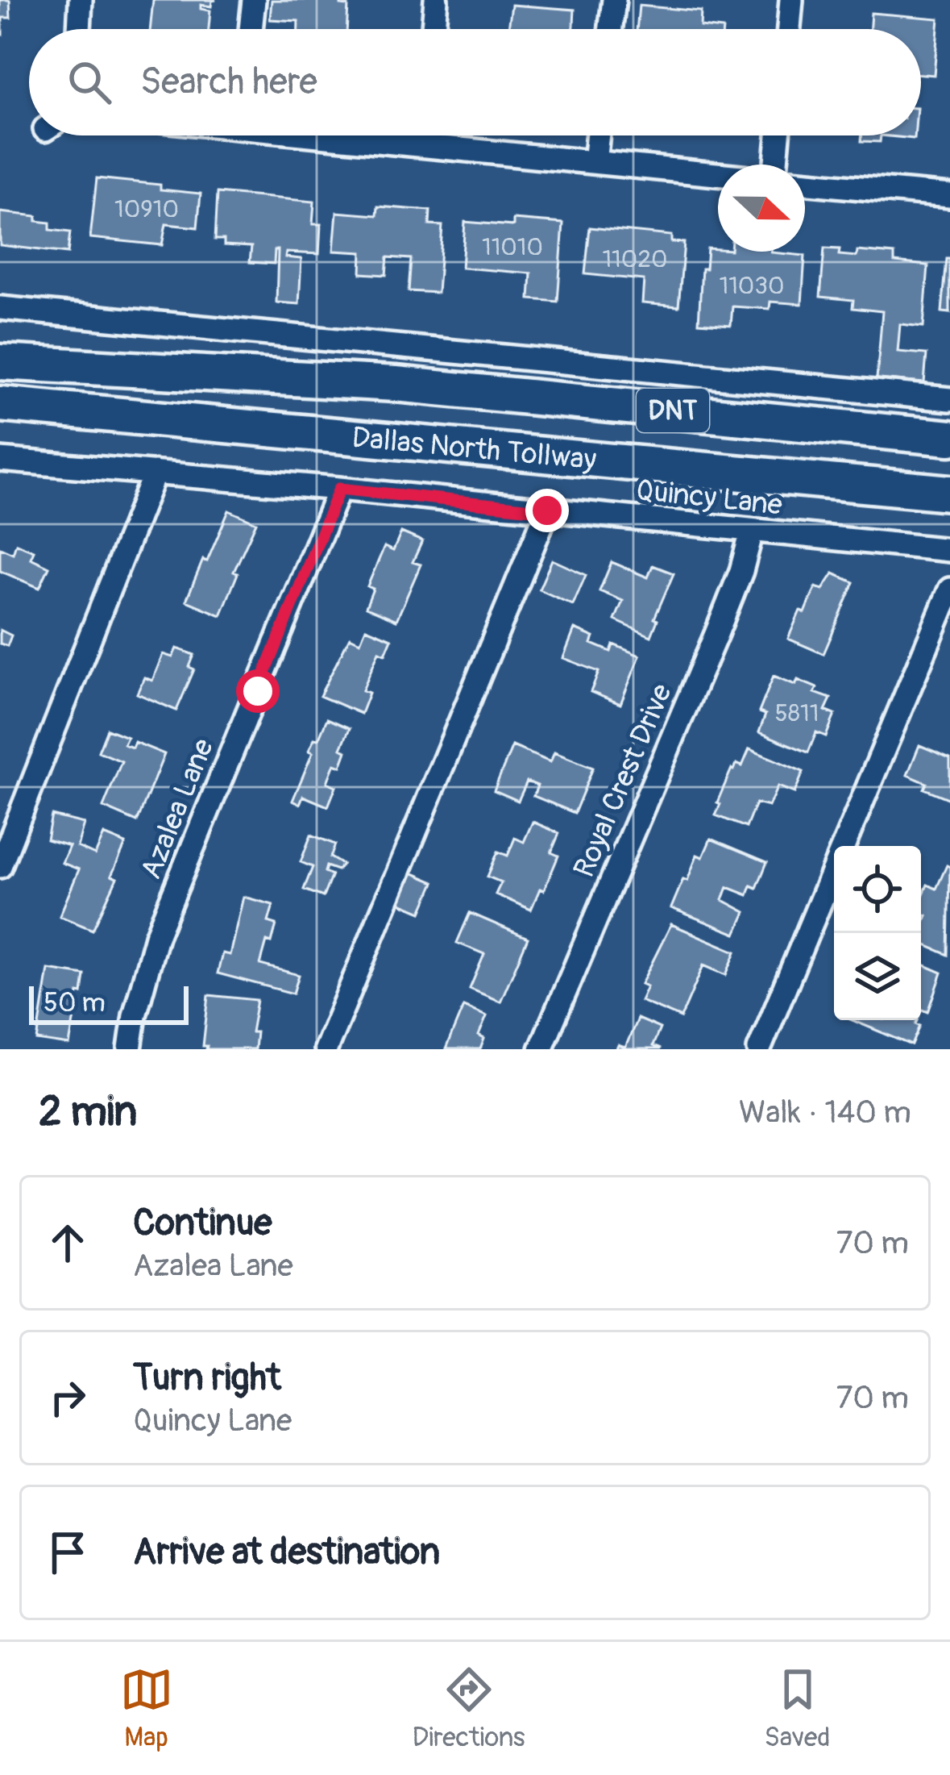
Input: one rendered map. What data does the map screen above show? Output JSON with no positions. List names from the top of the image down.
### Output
{
  "streets": {
    "highway": ["DNT", "Dallas North Tollway"],
    "street": ["Quincy Lane", "Royal Crest Drive", "Azalea Lane"]
  },
  "crossings": [
    ["Quincy Lane", "Royal Crest Drive"],
    ["Quincy Lane", "Azalea Lane"]
  ],
  "house_numbers": [
    "10910",
    "11010",
    "11020",
    "11030",
    "5811"
  ],
  "scale_bar": "50 m",
  "north": "right",
  "page": {
    "search": "Search here",
    "scale": "50 m",
    "heading": ["2 min", "Walk · 140 m"],
    "list": [
      ["Continue", "Azalea Lane", "70 m"],
      ["Turn right", "Quincy Lane", "70 m"],
      "Arrive at destination"
    ],
    "nav": ["Map", "Directions", "Saved"]
  }
}
